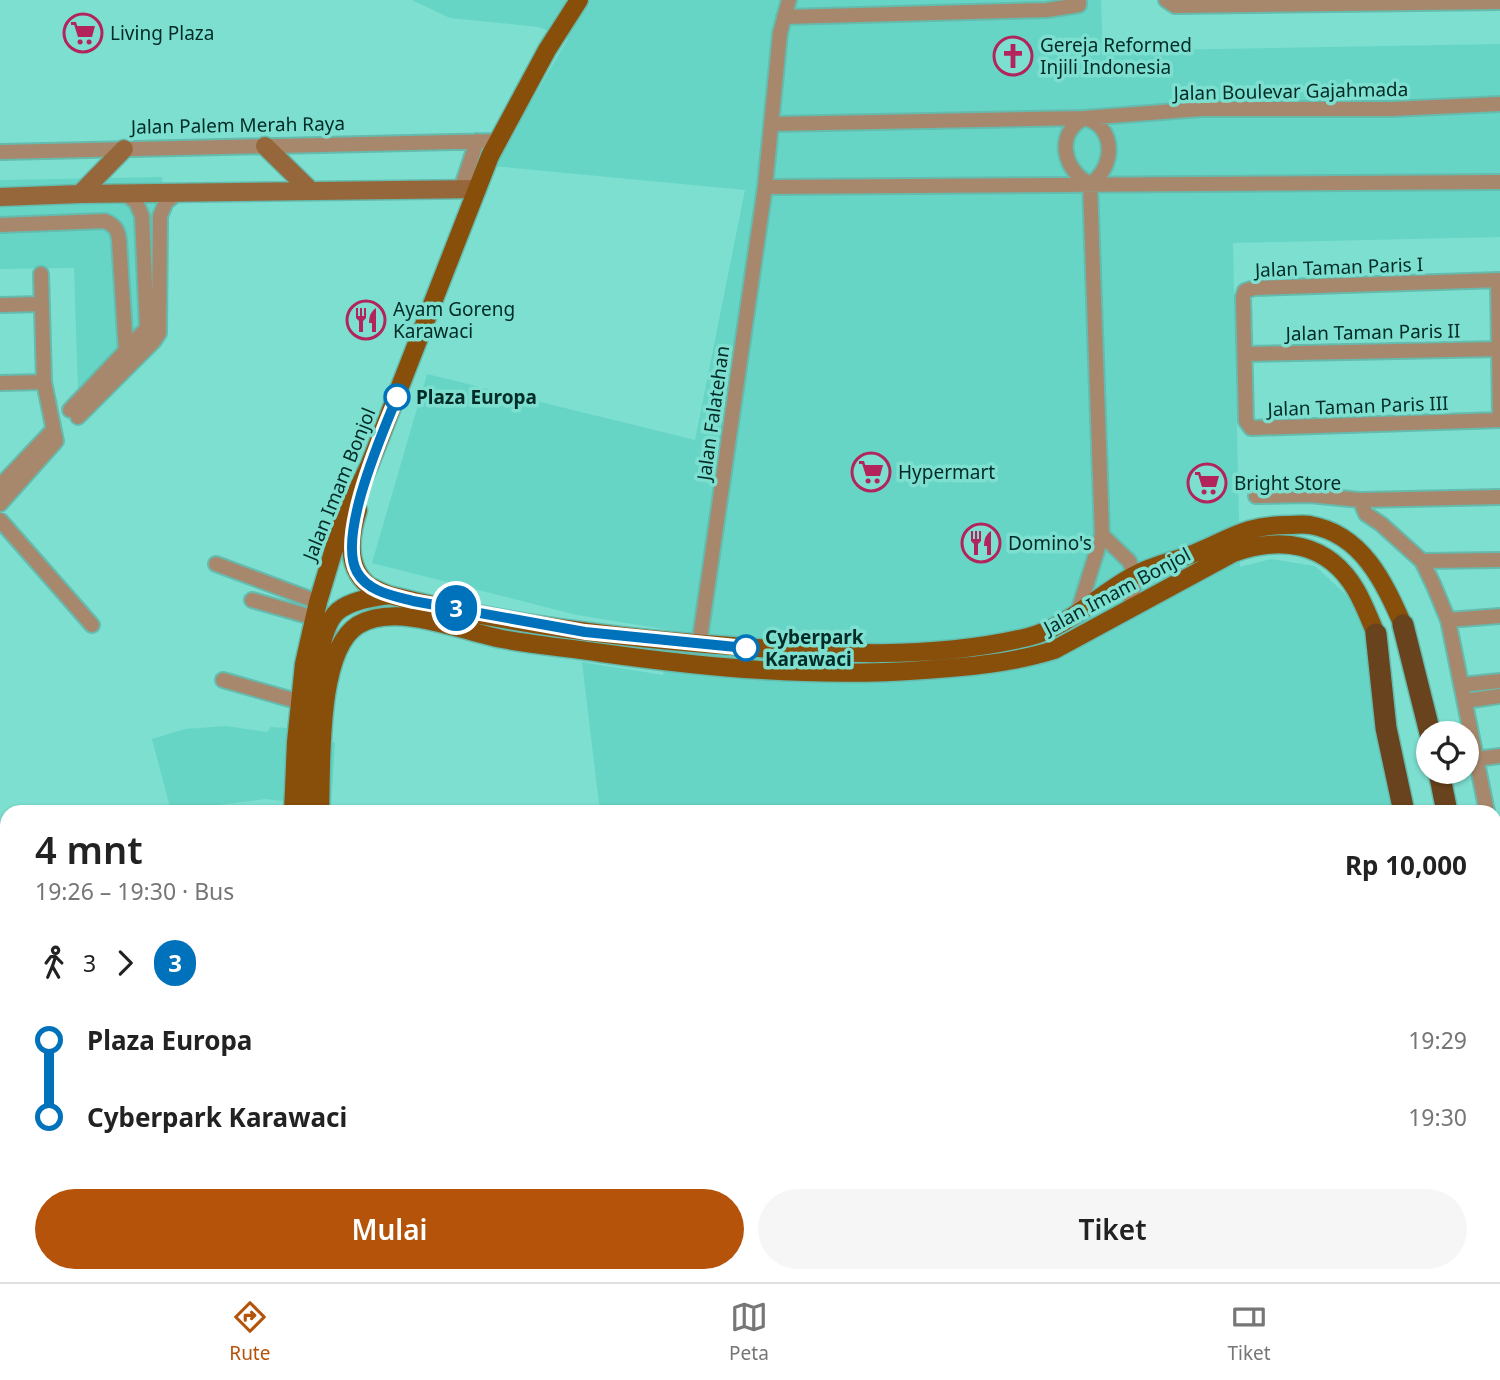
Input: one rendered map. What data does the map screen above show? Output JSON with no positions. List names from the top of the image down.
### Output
{
  "streets": {
    "main road": ["Jalan Imam Bonjol"],
    "street": [
      "Jalan Boulevar Gajahmada",
      "Jalan Palem Merah Raya",
      "Jalan Taman Paris I",
      "Jalan Taman Paris II",
      "Jalan Taman Paris III",
      "Jalan Falatehan"
    ]
  },
  "crossings": [
    ["Jalan Boulevar Gajahmada", "Jalan Falatehan"],
    ["Jalan Palem Merah Raya", "Jalan Imam Bonjol"],
    ["Jalan Taman Paris I", "Jalan Taman Paris II"],
    ["Jalan Taman Paris I", "Jalan Taman Paris III"],
    ["Jalan Taman Paris II", "Jalan Taman Paris III"],
    ["Jalan Falatehan", "Jalan Imam Bonjol"]
  ],
  "places": {
    "supermarket": ["Living Plaza", "Hypermart", "Bright Store"],
    "church": ["Gereja Reformed Injili Indonesia"],
    "restaurant": ["Ayam Goreng Karawaci", "Domino's"],
    "other": ["Plaza Europa", "Cyberpark Karawaci"]
  },
  "lines": ["bus line 3"],
  "page": {
    "on_map": "3",
    "heading": ["4 mnt", "19:26 – 19:30 · Bus", "Rp 10,000"],
    "legs": ["3", "3"],
    "list": [
      {
        "name": "Plaza Europa",
        "value": "19:29"
      },
      {
        "name": "Cyberpark Karawaci",
        "value": "19:30"
      }
    ],
    "buttons": ["Mulai", "Tiket"],
    "tabs": ["Rute", "Peta", "Tiket"]
  }
}
